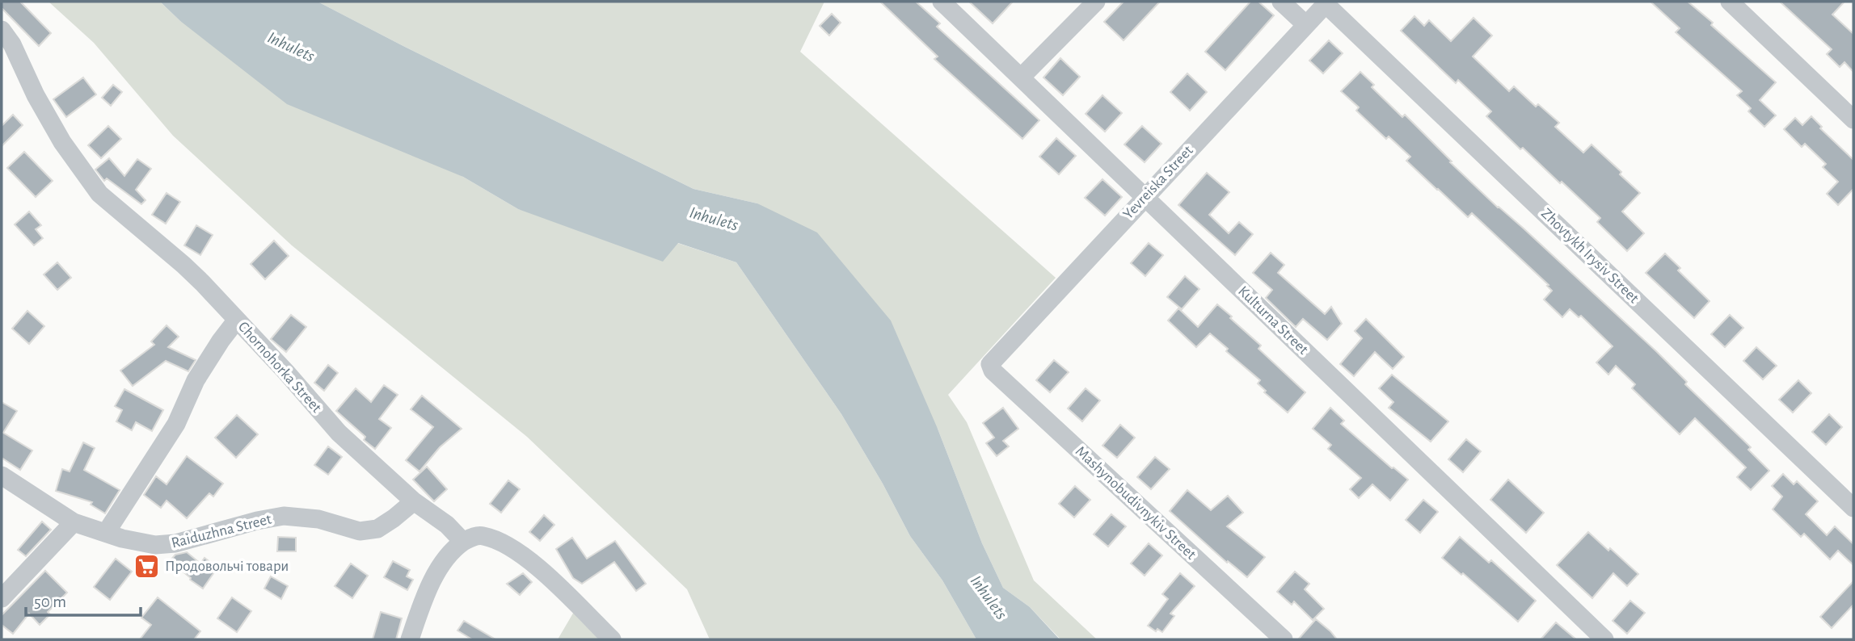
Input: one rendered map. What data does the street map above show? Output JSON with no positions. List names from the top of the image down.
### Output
{
  "streets": {
    "street": [
      "Yevreiska Street",
      "Zhovtykh Irysiv Street",
      "Kulturna Street",
      "Chornohorka Street",
      "Mashynobudivnykiv Street",
      "Raiduzhna Street"
    ]
  },
  "crossings": [
    ["Yevreiska Street", "Zhovtykh Irysiv Street"],
    ["Yevreiska Street", "Kulturna Street"],
    ["Yevreiska Street", "Mashynobudivnykiv Street"],
    ["Chornohorka Street", "Raiduzhna Street"]
  ],
  "water": ["Inhulets"],
  "places": {
    "supermarket": ["Продовольчі товари"]
  },
  "scale_bar": "50 m"
}
